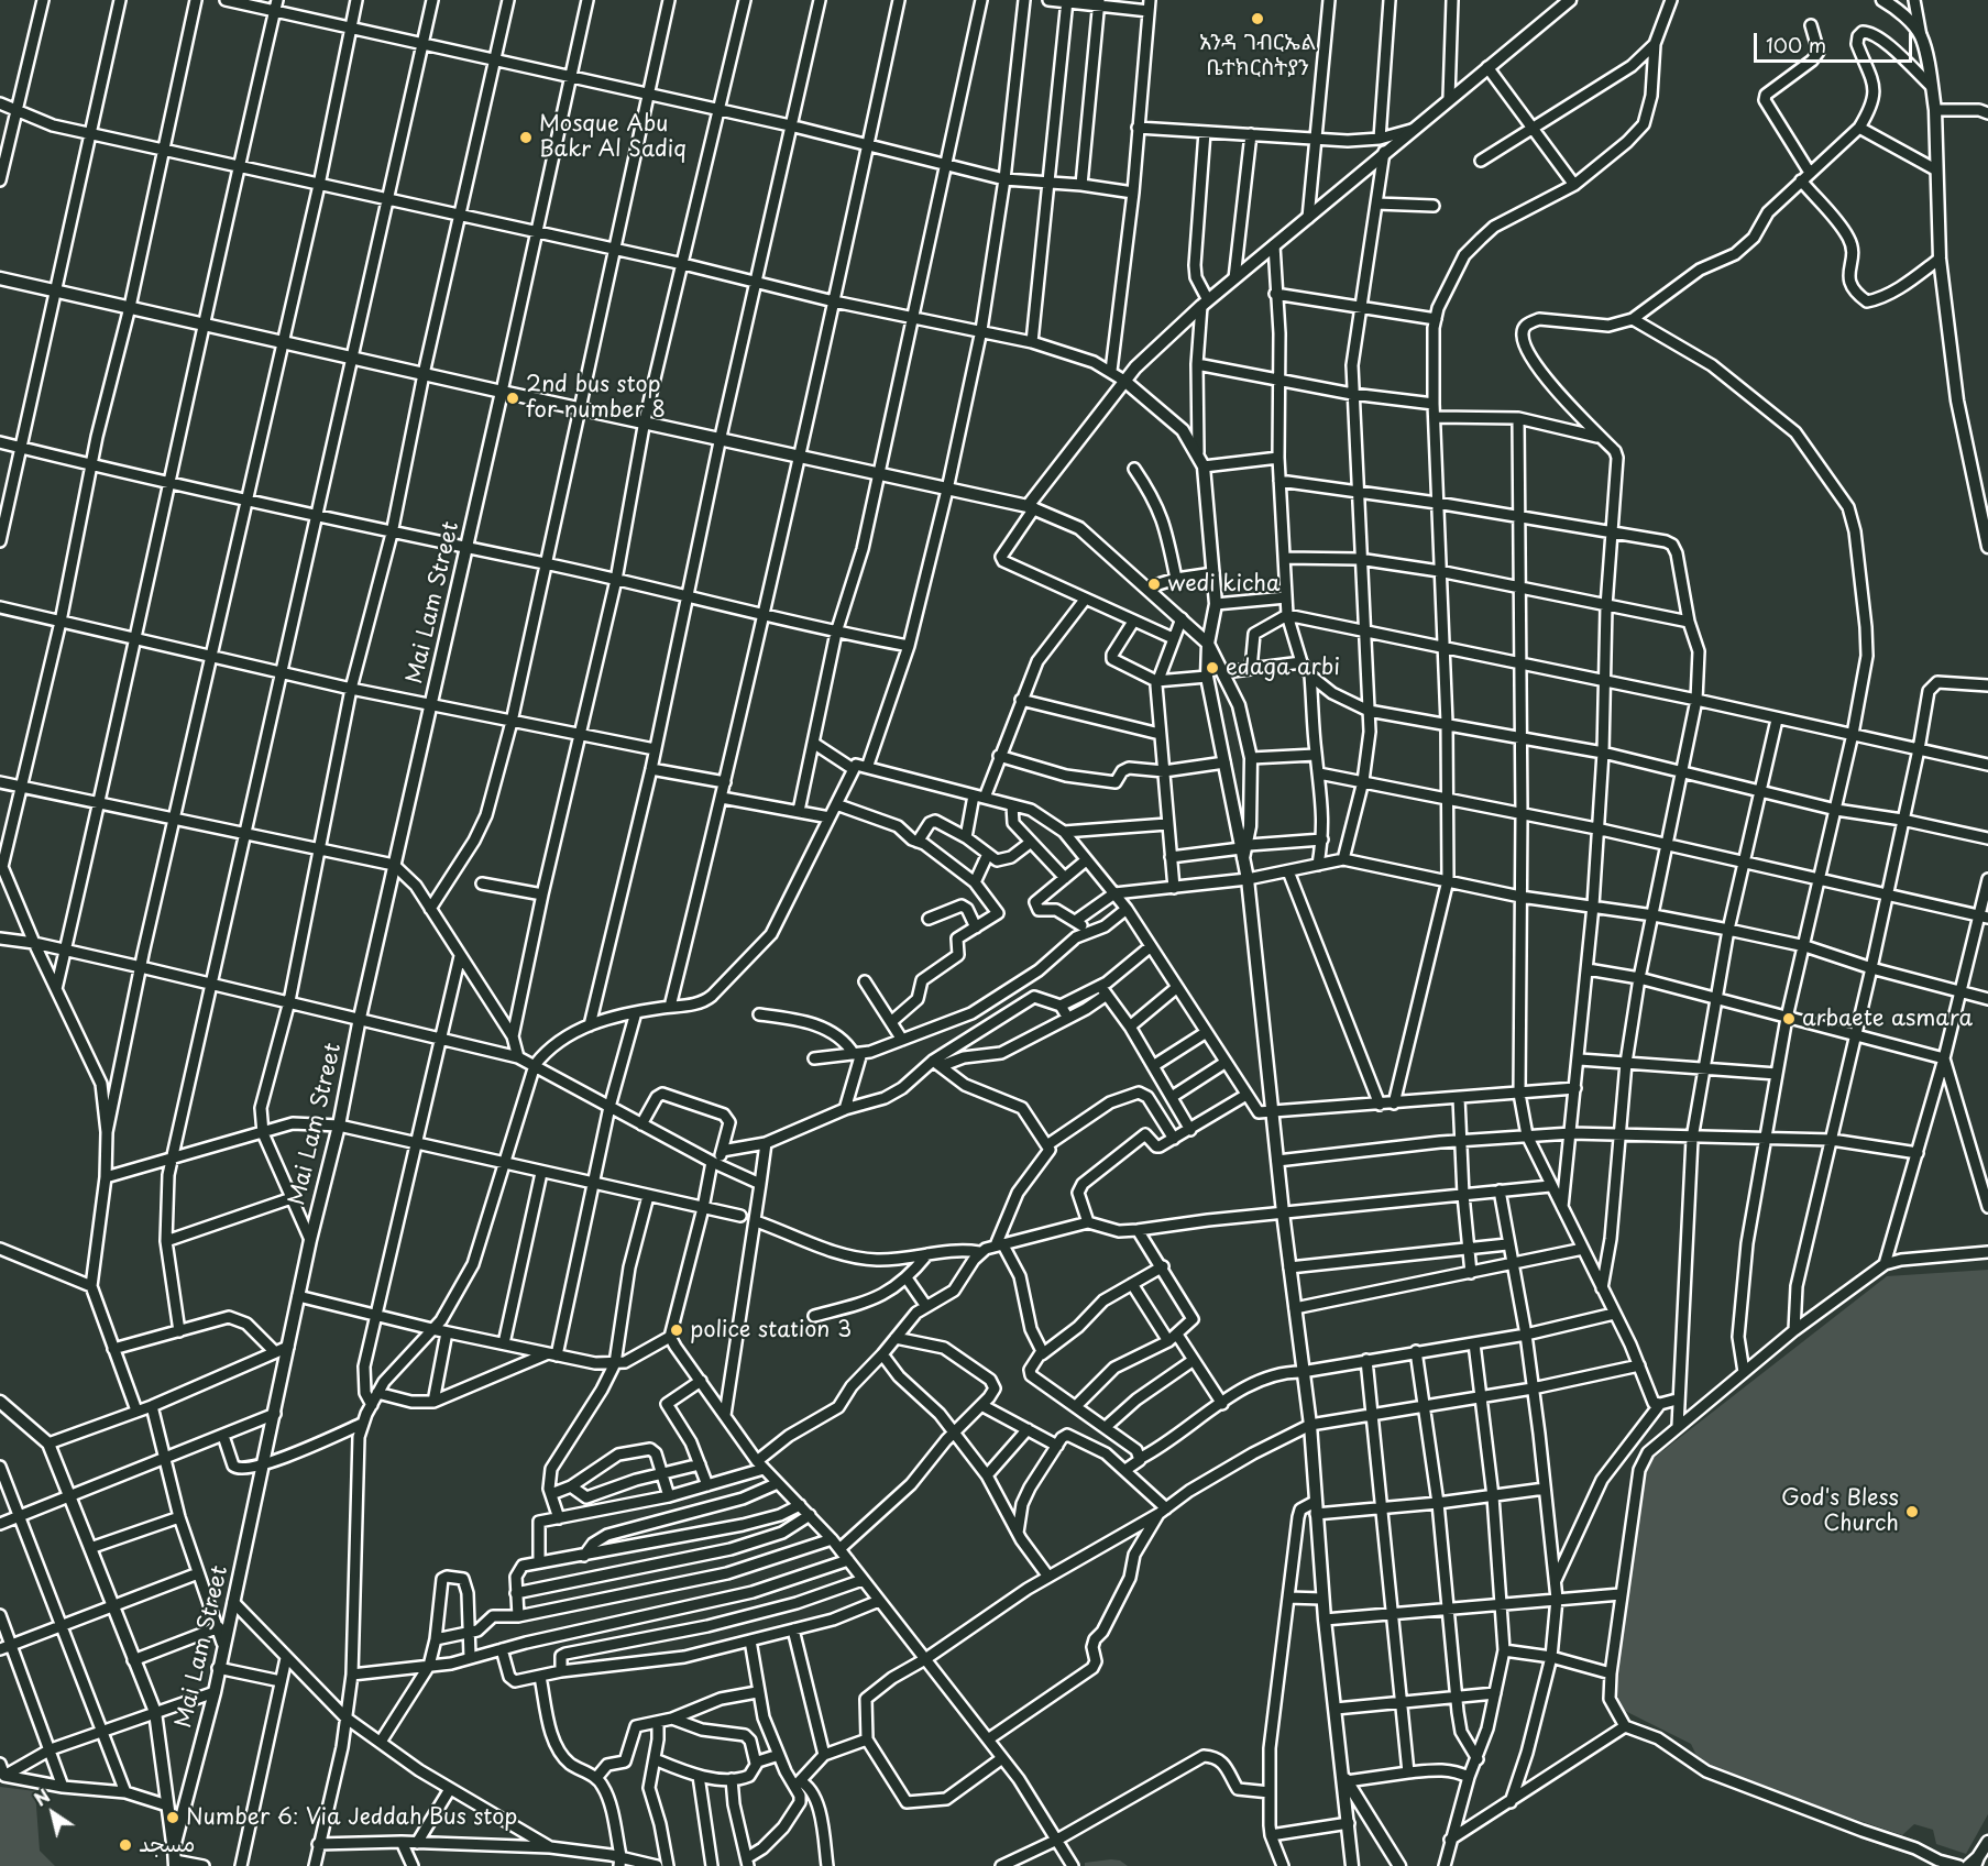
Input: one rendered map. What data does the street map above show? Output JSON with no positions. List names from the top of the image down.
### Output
{
  "streets": {
    "street": ["Mai Lam Street"]
  },
  "places": [
    "አንዳ ገብርኤል ቤተክርስትያን",
    "Mosque Abu Bakr Al Sadiq",
    "2nd bus stop for number 8",
    "wedi kicha",
    "edaga arbi",
    "arbaete asmara",
    "police station 3",
    "God's Bless Church",
    "Number 6: Via Jeddah Bus stop",
    "مسجد"
  ],
  "scale_bar": "100 m",
  "north": "top left"
}
